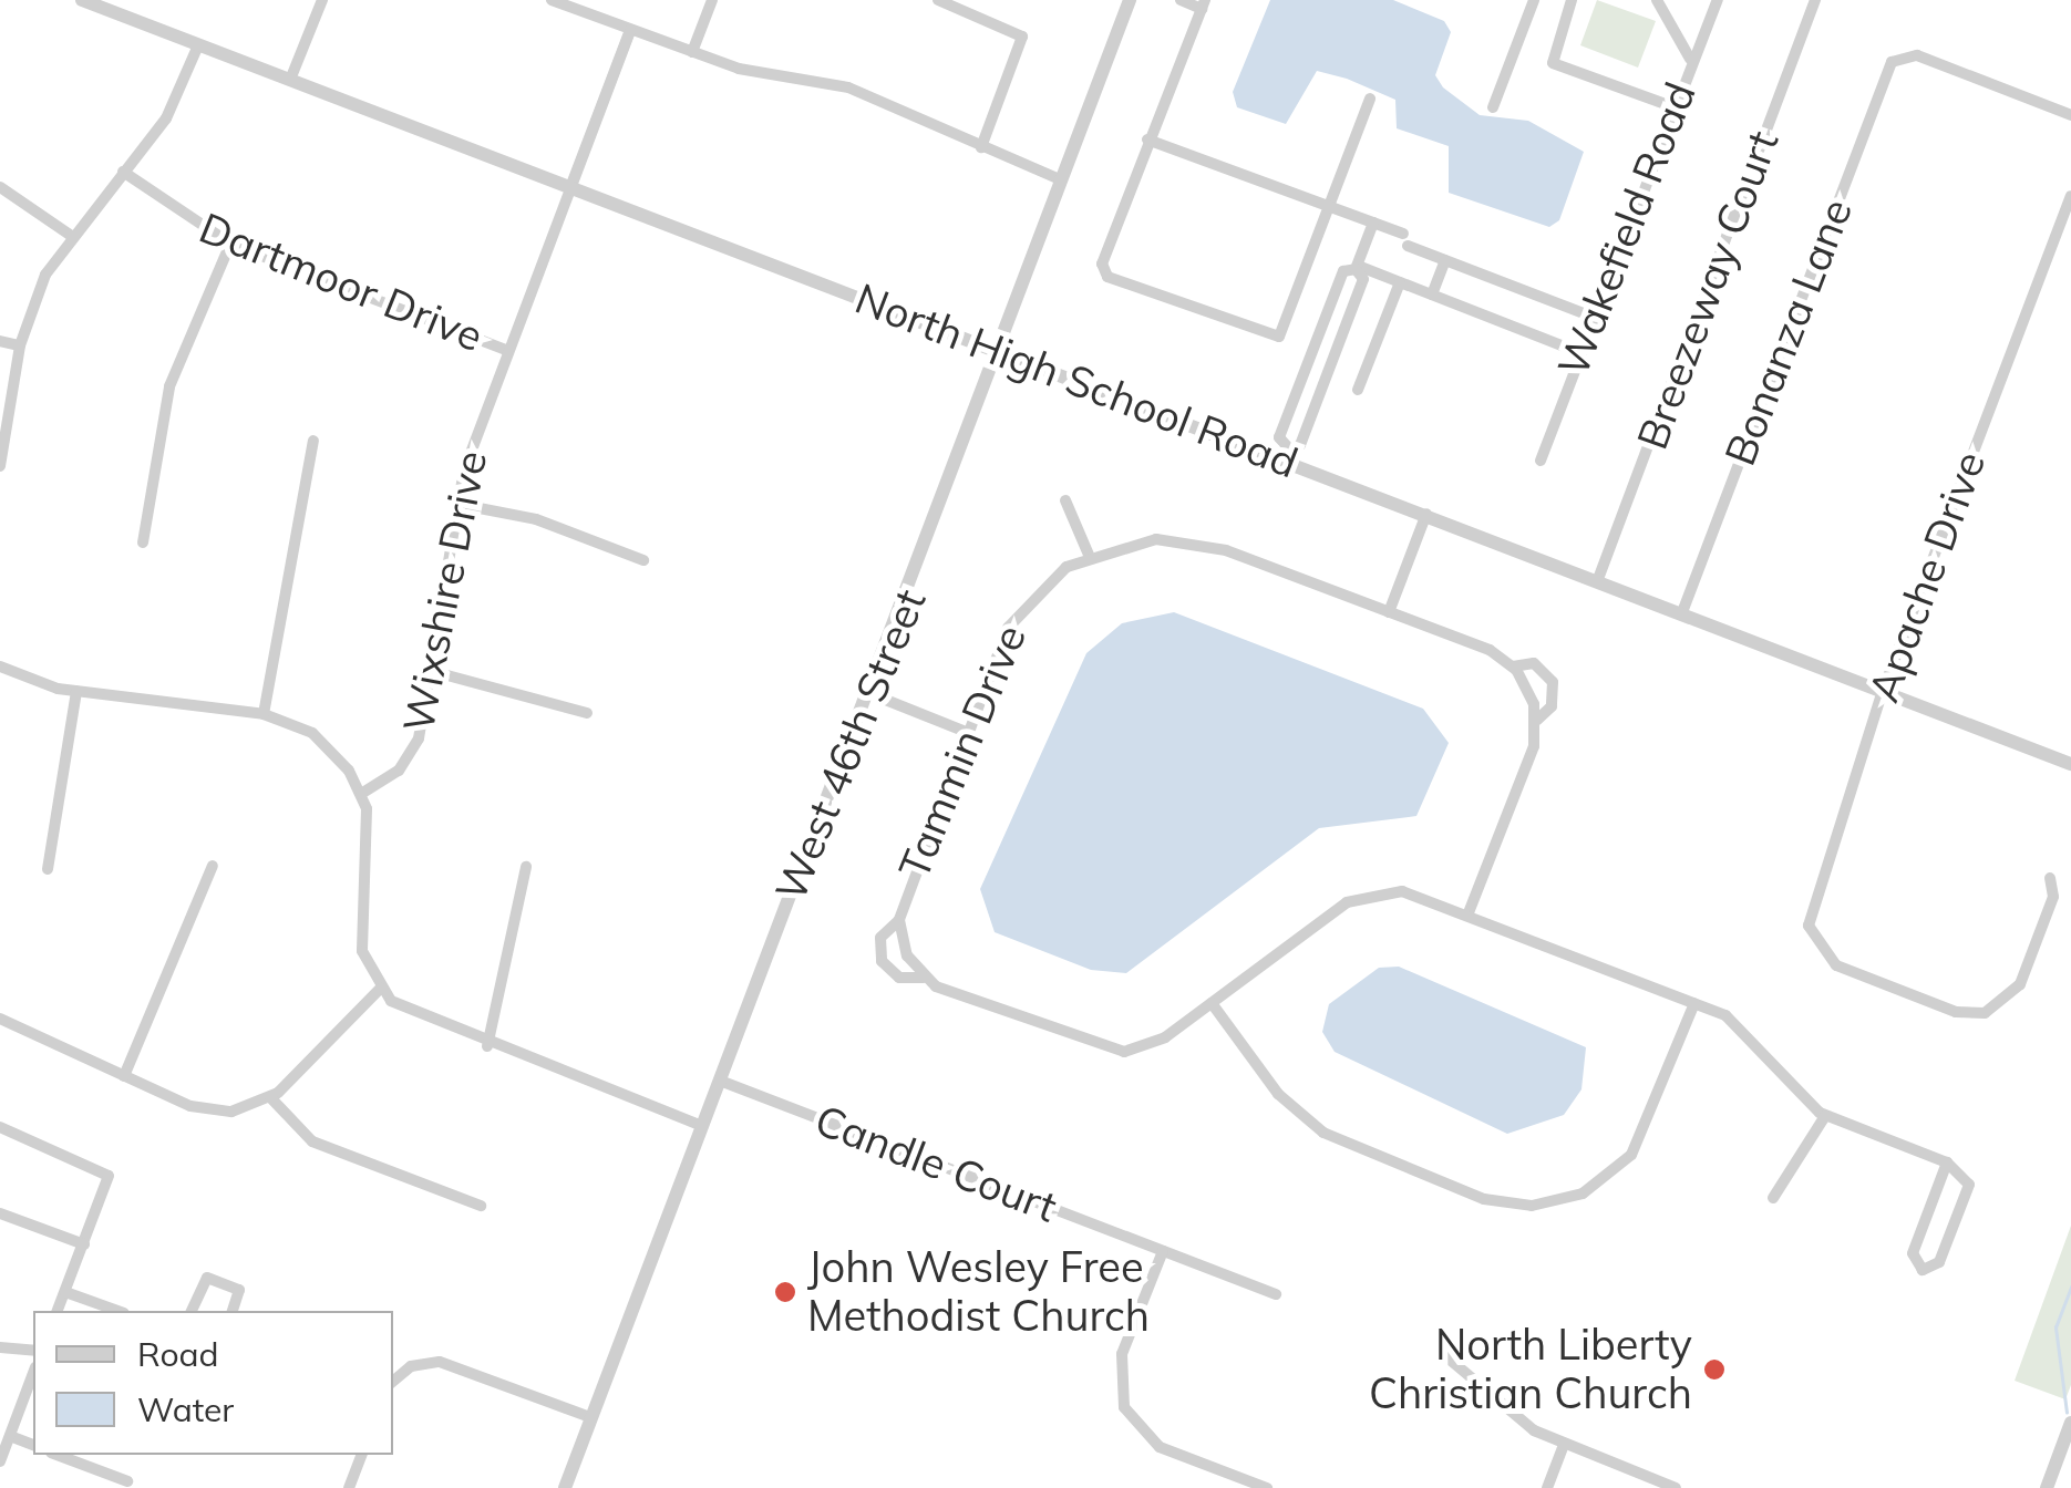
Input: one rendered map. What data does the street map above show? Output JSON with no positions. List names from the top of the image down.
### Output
{
  "streets": {
    "street": [
      "Wakefield Road",
      "Dartmoor Drive",
      "Breezeway Court",
      "Bonanza Lane",
      "North High School Road",
      "Apache Drive",
      "Wixshire Drive",
      "West 46th Street",
      "Tammin Drive",
      "Candle Court"
    ]
  },
  "crossings": [
    ["Dartmoor Drive", "Wixshire Drive"],
    ["Breezeway Court", "North High School Road"],
    ["Bonanza Lane", "North High School Road"],
    ["North High School Road", "Apache Drive"],
    ["North High School Road", "Wixshire Drive"],
    ["North High School Road", "West 46th Street"],
    ["West 46th Street", "Candle Court"]
  ],
  "places": ["John Wesley Free Methodist Church", "North Liberty Christian Church"],
  "legend": ["Road", "Water"]
}
